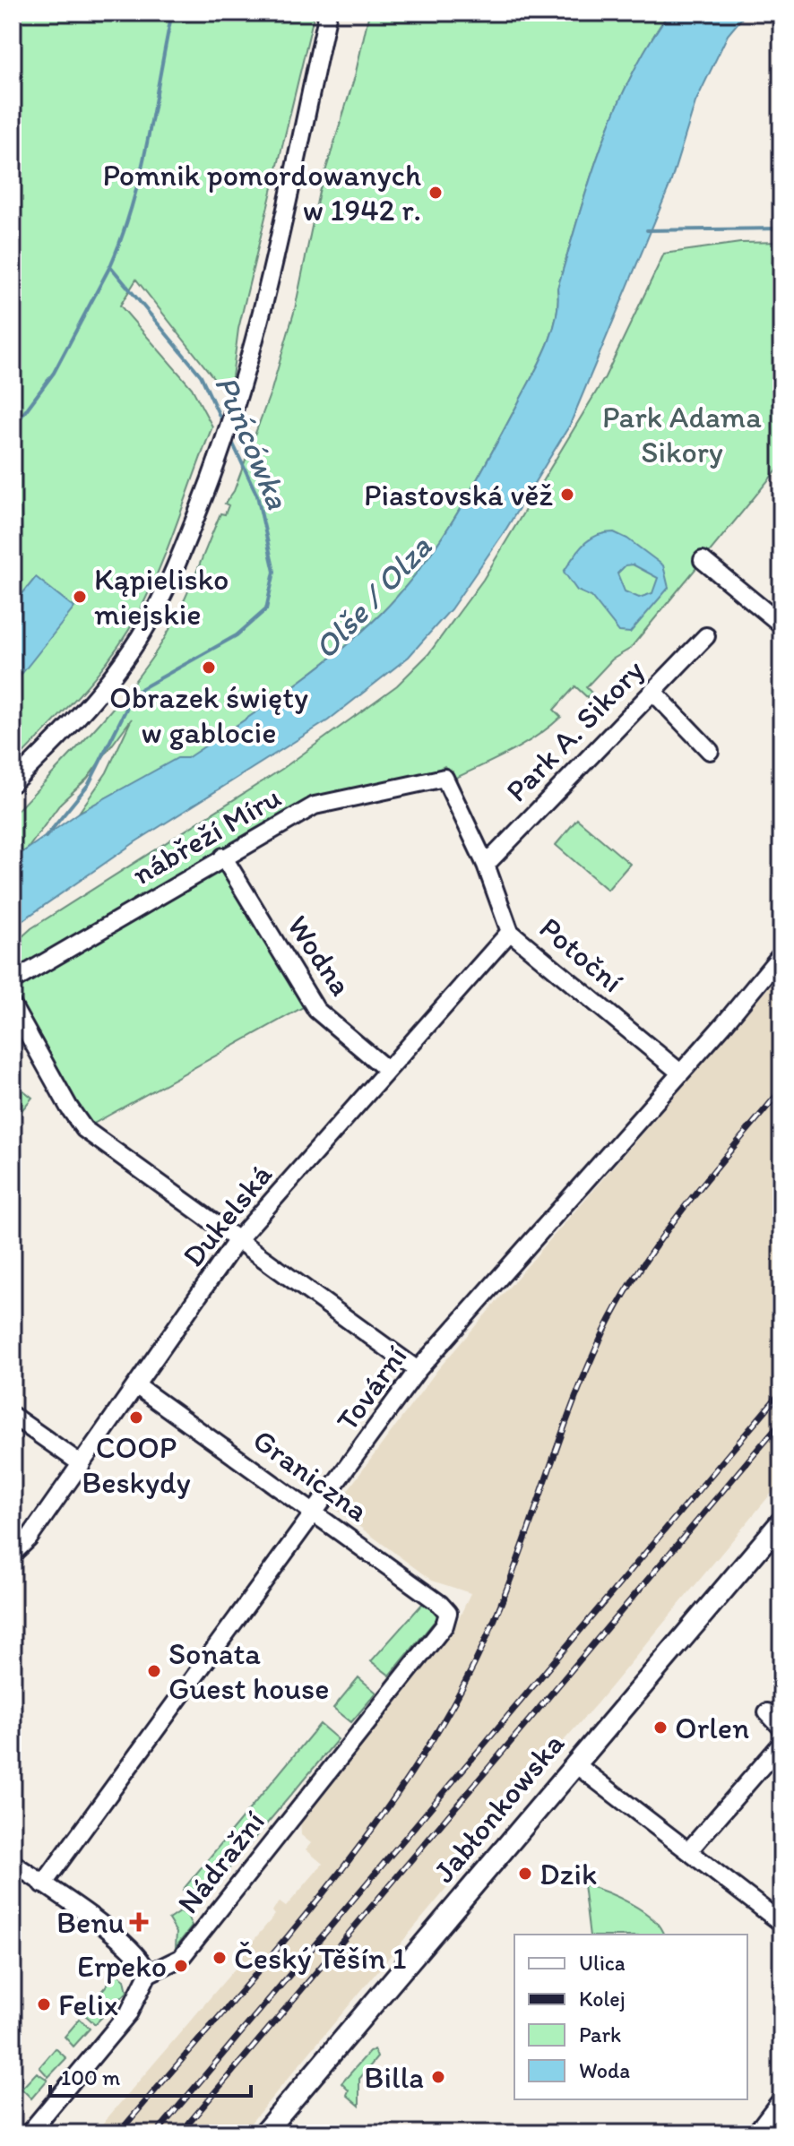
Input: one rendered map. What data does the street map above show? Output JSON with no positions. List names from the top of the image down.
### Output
{
  "streets": {
    "main road": ["Jabłonkowska"],
    "street": [
      "Park A. Sikory",
      "nábřeží Míru",
      "Potoční",
      "Wodna",
      "Dukelská",
      "Tovární",
      "Graniczna",
      "Nádražní"
    ]
  },
  "crossings": [
    ["Park A. Sikory", "Potoční"],
    ["nábřeží Míru", "Potoční"],
    ["nábřeží Míru", "Wodna"],
    ["Potoční", "Dukelská"],
    ["Potoční", "Tovární"],
    ["Wodna", "Dukelská"],
    ["Dukelská", "Graniczna"],
    ["Tovární", "Graniczna"],
    ["Graniczna", "Nádražní"]
  ],
  "water": ["Puńcówka", "Olše / Olza"],
  "parks": ["Park Adama Sikory"],
  "places": {
    "other": [
      "Pomnik pomordowanych w 1942 r.",
      "Piastovská věž",
      "Kąpielisko miejskie",
      "Obrazek święty w gablocie",
      "COOP Beskydy",
      "Sonata Guest house",
      "Orlen",
      "Dzik",
      "Český Těšín 1",
      "Erpeko",
      "Felix",
      "Billa"
    ],
    "health": ["Benu"]
  },
  "legend": [
    "Ulica",
    "Kolej",
    "Park",
    "Woda"
  ],
  "scale_bar": "100 m"
}
